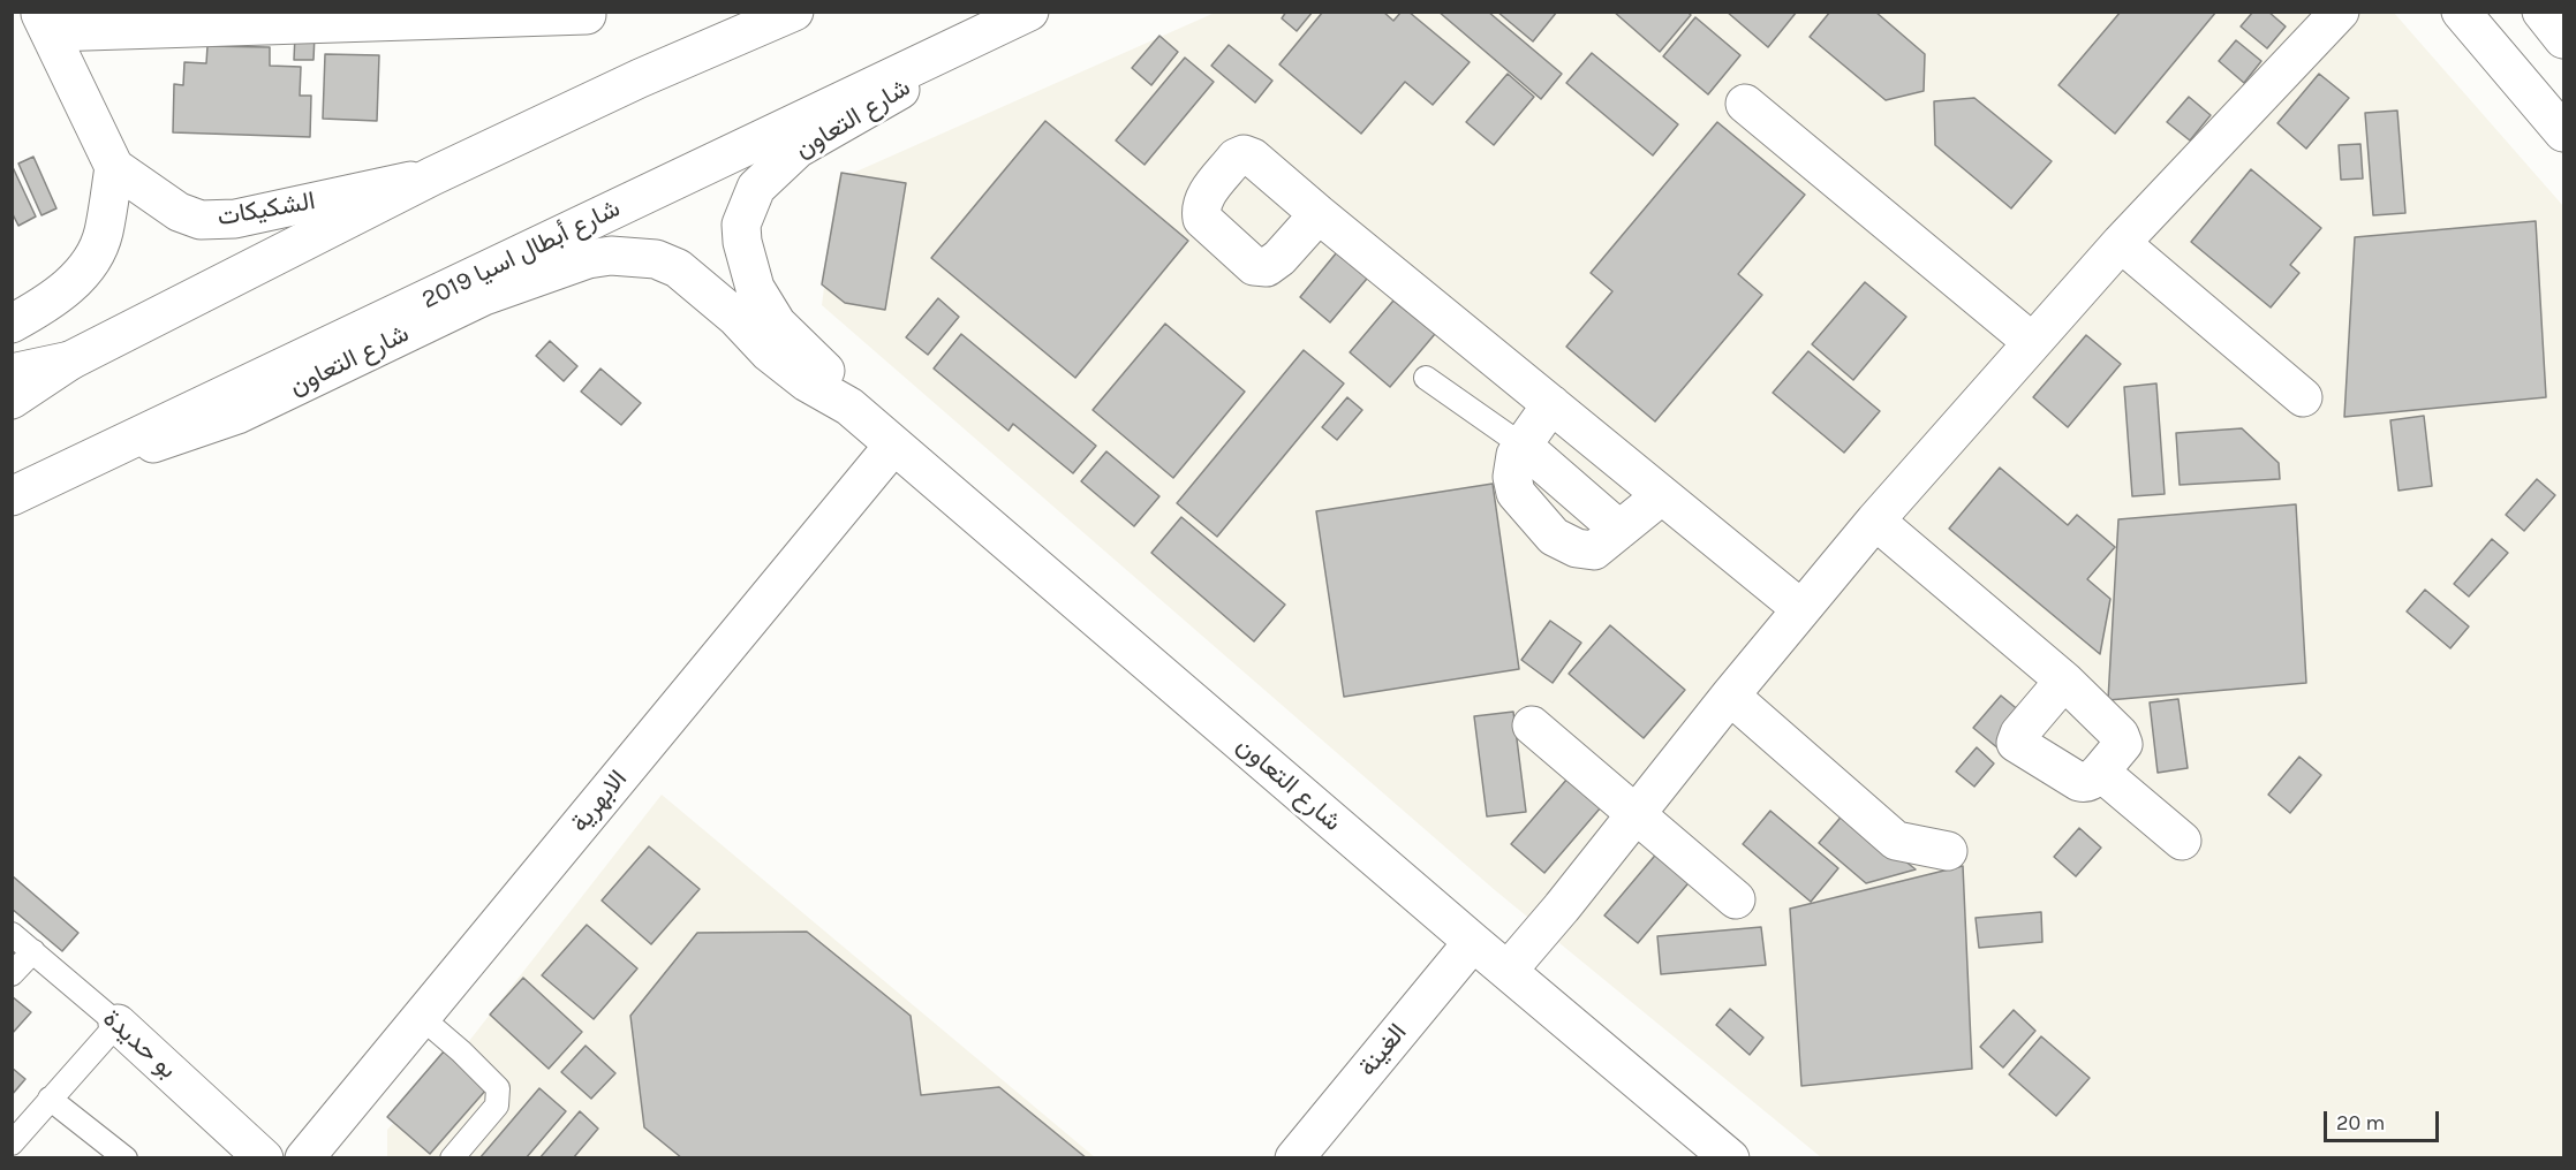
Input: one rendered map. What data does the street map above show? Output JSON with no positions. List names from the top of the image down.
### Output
{
  "streets": {
    "main road": [
      "شارع التعاون",
      "الشكيكات",
      "شارع أبطال اسيا 2019",
      "الابهرية",
      "بو حديدة",
      "الغينة"
    ]
  },
  "crossings": [
    ["شارع التعاون", "شارع أبطال اسيا 2019"],
    ["شارع التعاون", "الابهرية"],
    ["شارع التعاون", "الغينة"]
  ],
  "scale_bar": "20 m"
}
